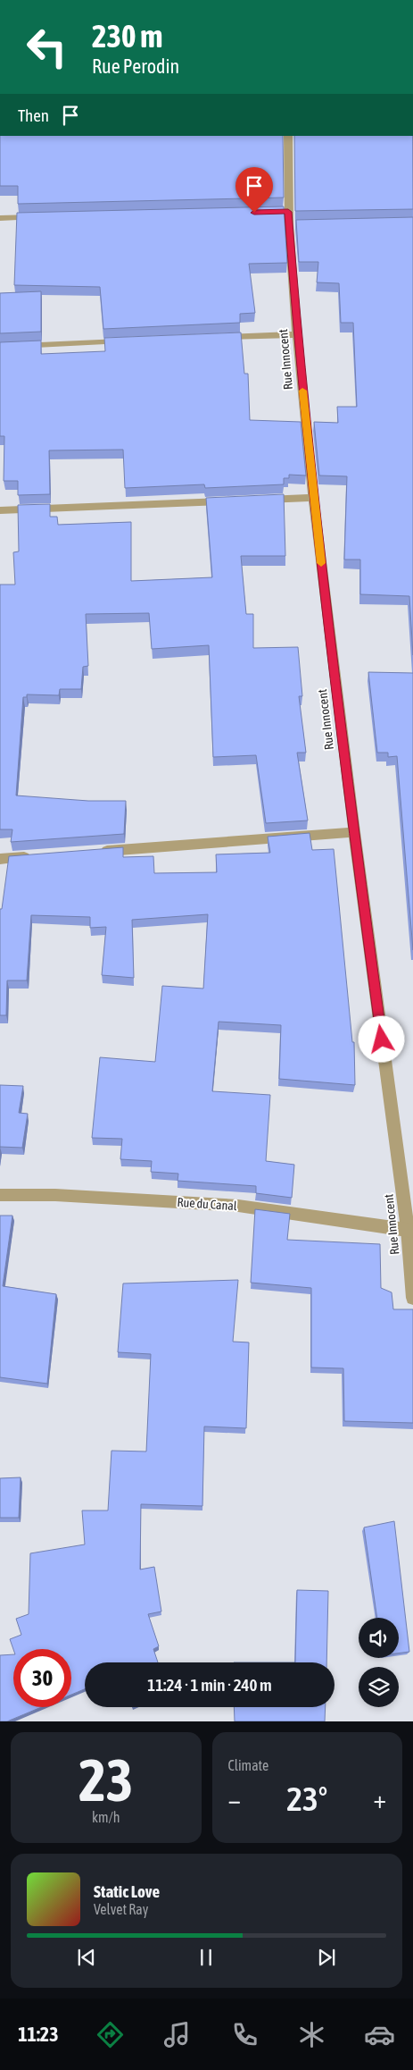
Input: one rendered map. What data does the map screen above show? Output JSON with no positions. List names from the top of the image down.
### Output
{
  "streets": {
    "street": ["Rue Innocent", "Rue du Canal"]
  },
  "crossings": [
    ["Rue Innocent", "Rue du Canal"]
  ],
  "page": {
    "turn": ["230 m", "Rue Perodin"],
    "then": "Then",
    "limit": "30",
    "trip": "11:24 · 1 min · 240 m",
    "tile": [
      ["23", "km/h"],
      "Climate"
    ],
    "heat": ["−", "23°", "+"],
    "song": ["Static Love", "Velvet Ray"],
    "tabs": "11:23"
  }
}
